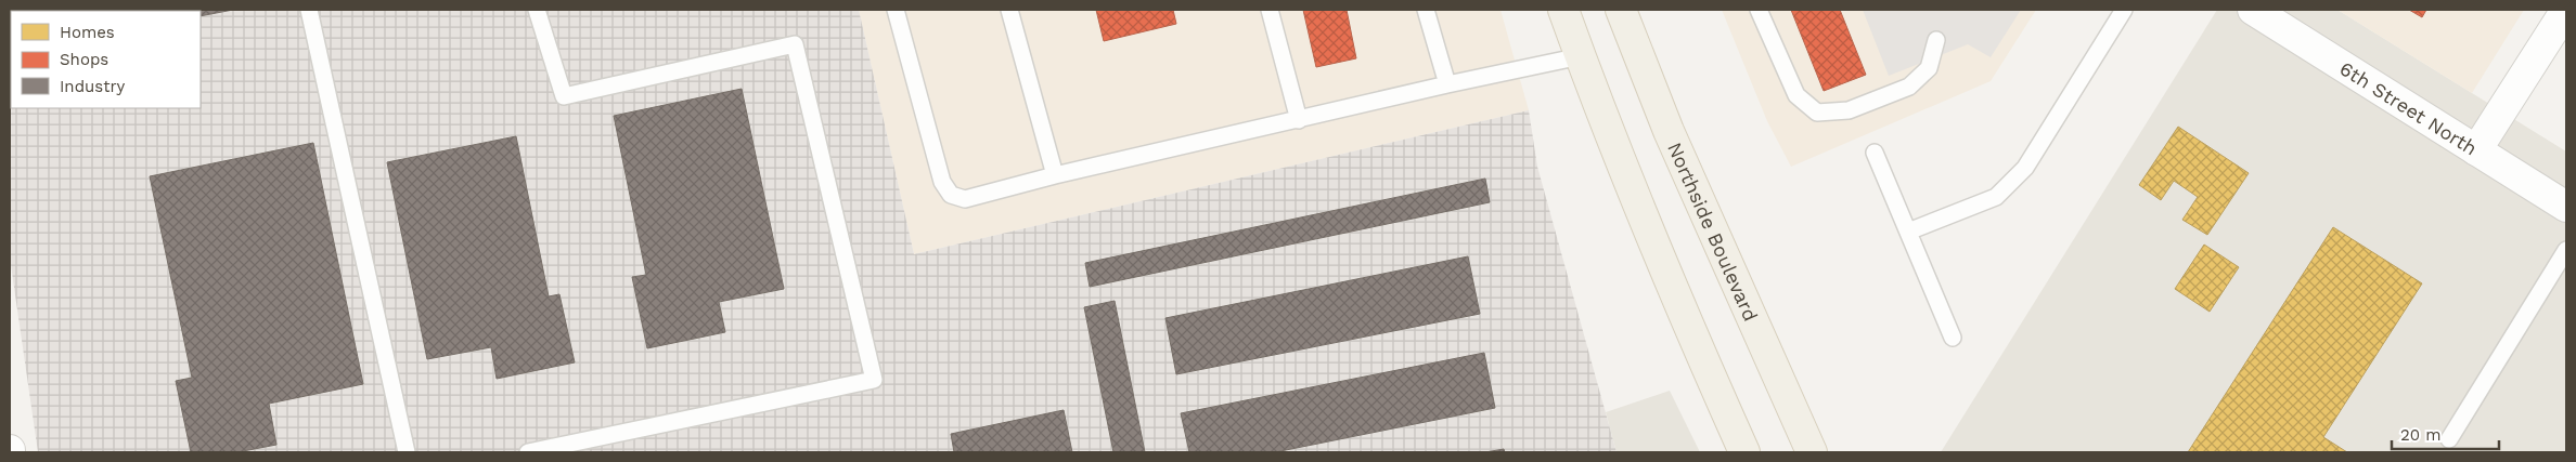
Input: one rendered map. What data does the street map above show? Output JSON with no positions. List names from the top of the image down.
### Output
{
  "streets": {
    "main road": ["Northside Boulevard"],
    "street": ["6th Street North"]
  },
  "legend": ["Homes", "Shops", "Industry"],
  "scale_bar": "20 m"
}
